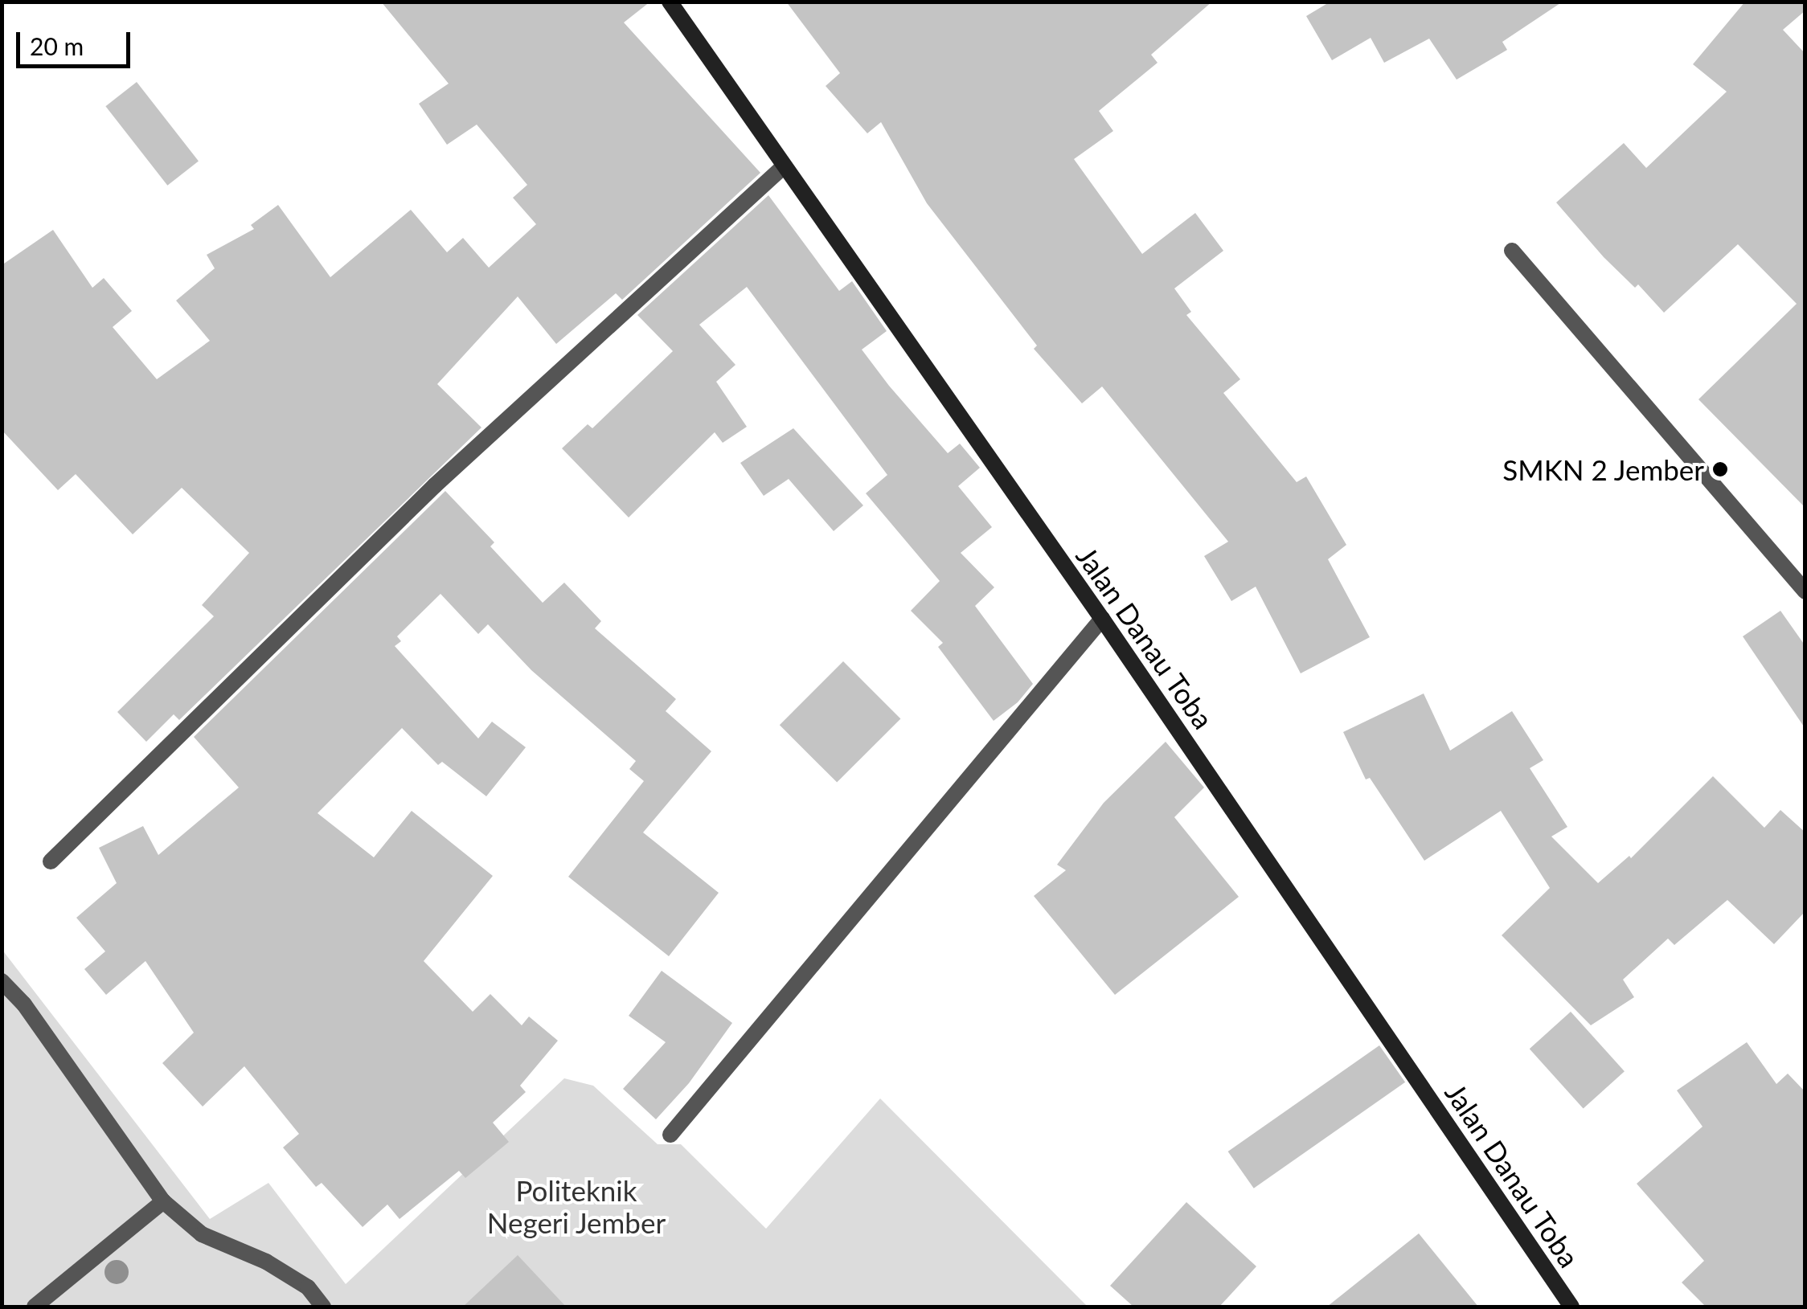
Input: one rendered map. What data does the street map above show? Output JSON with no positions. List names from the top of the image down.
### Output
{
  "streets": {
    "main road": ["Jalan Danau Toba"]
  },
  "parks": ["Politeknik Negeri Jember"],
  "places": ["SMKN 2 Jember"],
  "scale_bar": "20 m"
}
